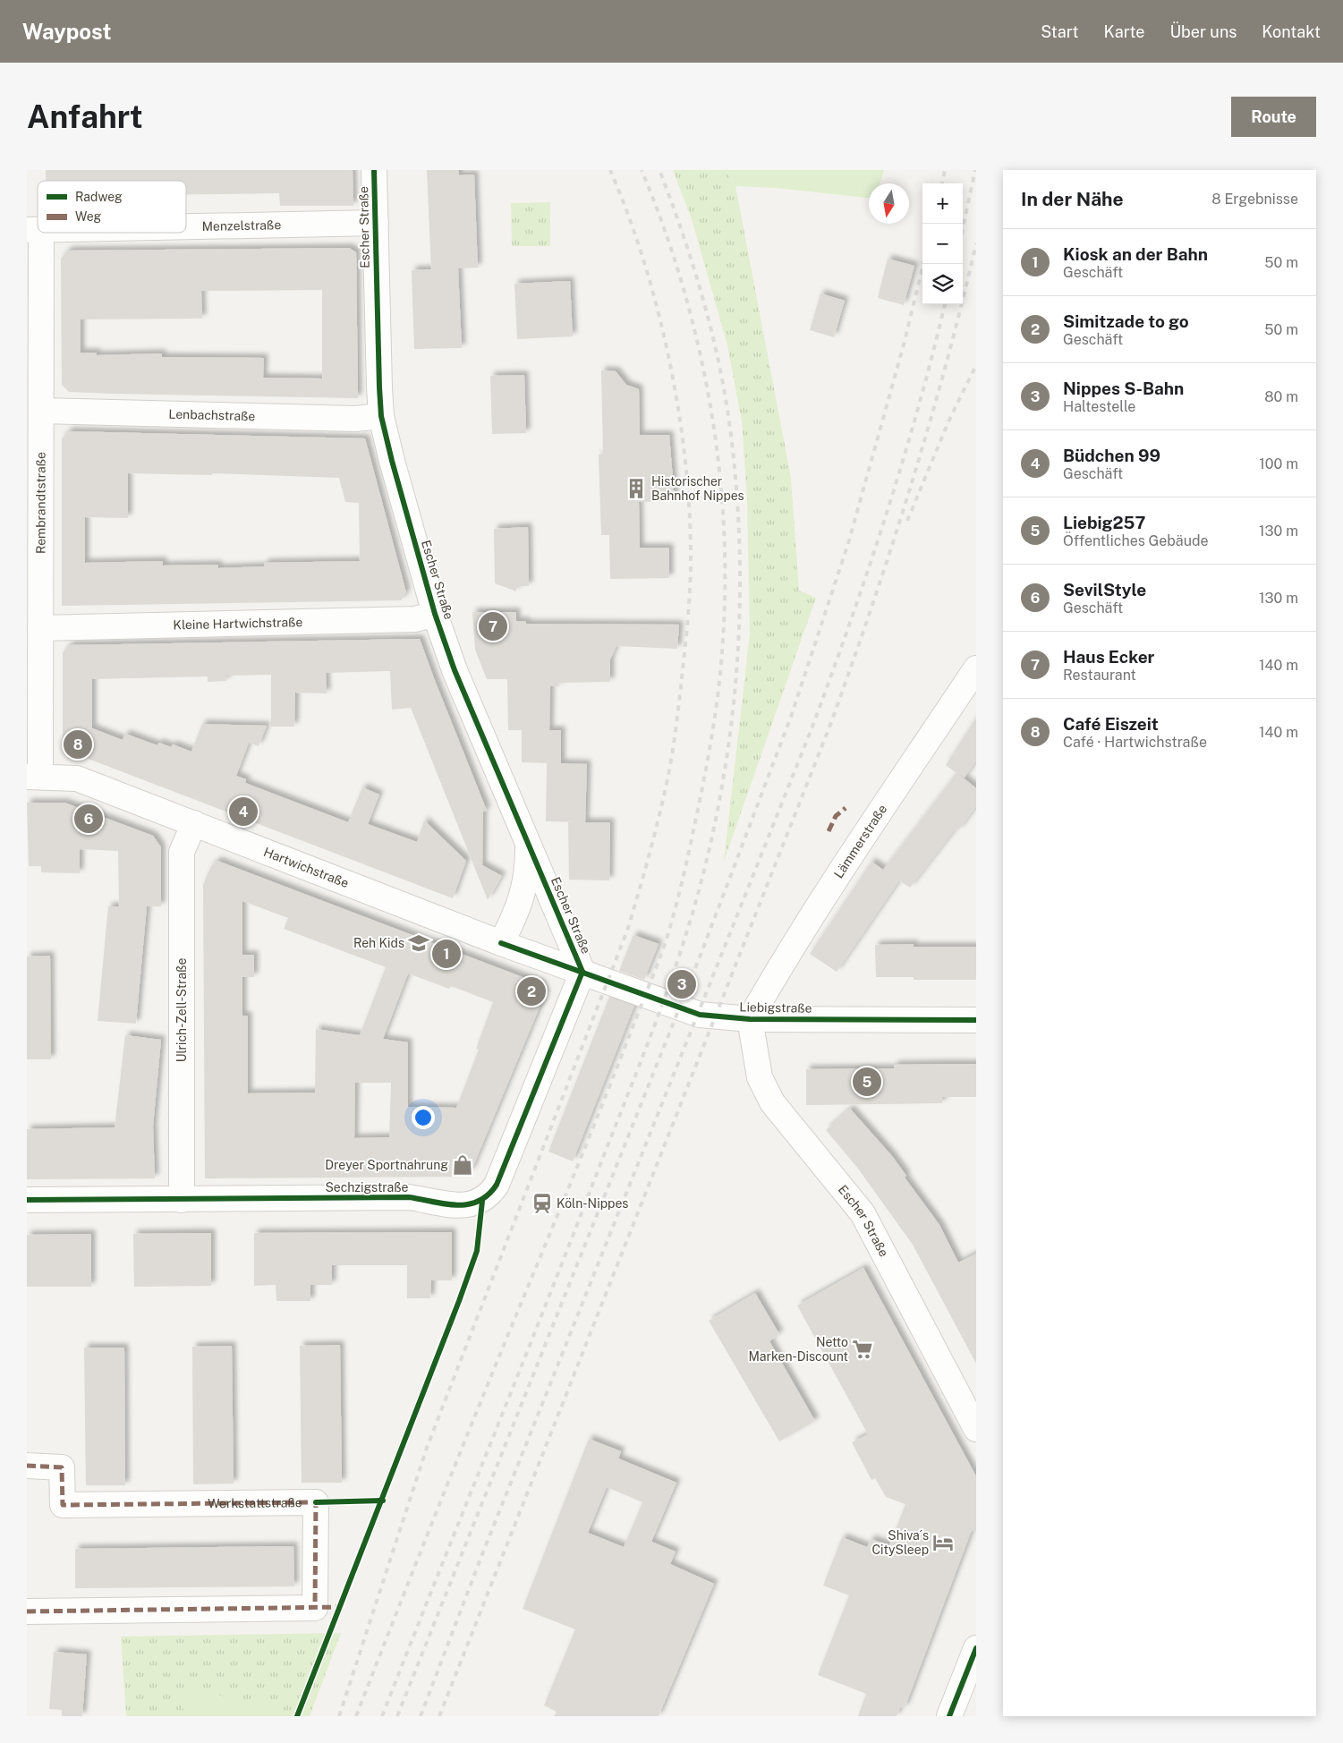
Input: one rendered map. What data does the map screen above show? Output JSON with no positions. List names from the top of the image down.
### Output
{
  "streets": {
    "street": [
      "Menzelstraße",
      "Escher Straße",
      "Lenbachstraße",
      "Rembrandtstraße",
      "Kleine Hartwichstraße",
      "Lämmerstraße",
      "Hartwichstraße",
      "Liebigstraße",
      "Ulrich-Zell-Straße",
      "Sechzigstraße",
      "Werkstattstraße"
    ]
  },
  "crossings": [
    ["Menzelstraße", "Escher Straße"],
    ["Escher Straße", "Lenbachstraße"],
    ["Escher Straße", "Kleine Hartwichstraße"],
    ["Escher Straße", "Lämmerstraße"],
    ["Escher Straße", "Hartwichstraße"],
    ["Escher Straße", "Liebigstraße"],
    ["Escher Straße", "Sechzigstraße"],
    ["Lenbachstraße", "Rembrandtstraße"],
    ["Rembrandtstraße", "Kleine Hartwichstraße"],
    ["Rembrandtstraße", "Hartwichstraße"],
    ["Lämmerstraße", "Liebigstraße"],
    ["Hartwichstraße", "Liebigstraße"],
    ["Hartwichstraße", "Ulrich-Zell-Straße"],
    ["Hartwichstraße", "Sechzigstraße"],
    ["Liebigstraße", "Sechzigstraße"],
    ["Ulrich-Zell-Straße", "Sechzigstraße"]
  ],
  "places": {
    "building": ["Historischer Bahnhof Nippes"],
    "school or university": ["Reh Kids"],
    "shop": ["Dreyer Sportnahrung"],
    "station": ["Köln-Nippes"],
    "supermarket": ["Netto Marken-Discount"],
    "hotel": ["Shiva´s CitySleep"]
  },
  "legend": ["Radweg", "Weg"],
  "north": "bottom",
  "page": {
    "header": "Waypost",
    "nav": [
      "Start",
      "Karte",
      "Über uns",
      "Kontakt"
    ],
    "buttons": "Route",
    "title": "Anfahrt",
    "heading": ["In der Nähe", "8 Ergebnisse"],
    "map_buttons": ["+", "−"],
    "list": [
      {
        "mark": "1",
        "name": "Kiosk an der Bahn",
        "note": "Geschäft",
        "value": "50 m"
      },
      {
        "mark": "2",
        "name": "Simitzade to go",
        "note": "Geschäft",
        "value": "50 m"
      },
      {
        "mark": "3",
        "name": "Nippes S-Bahn",
        "note": "Haltestelle",
        "value": "80 m"
      },
      {
        "mark": "4",
        "name": "Büdchen 99",
        "note": "Geschäft",
        "value": "100 m"
      },
      {
        "mark": "5",
        "name": "Liebig257",
        "note": "Öffentliches Gebäude",
        "value": "130 m"
      },
      {
        "mark": "6",
        "name": "SevilStyle",
        "note": "Geschäft",
        "value": "130 m"
      },
      {
        "mark": "7",
        "name": "Haus Ecker",
        "note": "Restaurant",
        "value": "140 m"
      },
      {
        "mark": "8",
        "name": "Café Eiszeit",
        "note": "Café · Hartwichstraße",
        "value": "140 m"
      }
    ],
    "pins": [
      "7",
      "8",
      "4",
      "6",
      "1",
      "3",
      "2",
      "5"
    ]
  }
}
